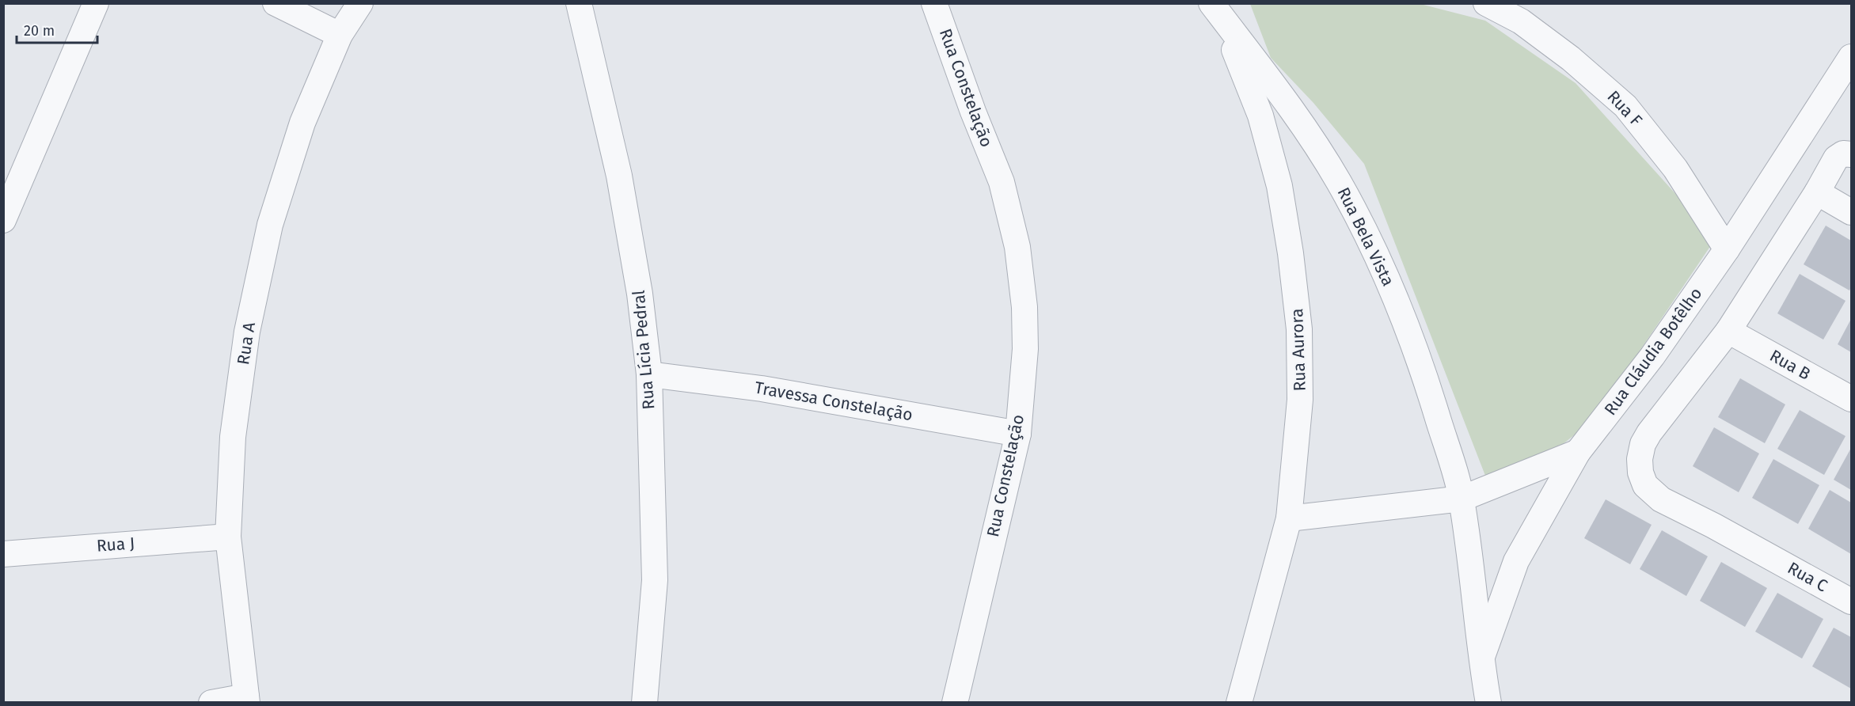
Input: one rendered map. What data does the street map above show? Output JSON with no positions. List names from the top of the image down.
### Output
{
  "streets": {
    "street": [
      "Rua Constelação",
      "Rua F",
      "Rua Bela Vista",
      "Rua A",
      "Rua Lícia Pedral",
      "Rua Aurora",
      "Rua Cláudia Botêlho",
      "Rua B",
      "Travessa Constelação",
      "Rua J",
      "Rua C"
    ]
  },
  "crossings": [
    ["Rua Constelação", "Travessa Constelação"],
    ["Rua F", "Rua Cláudia Botêlho"],
    ["Rua Bela Vista", "Rua Aurora"],
    ["Rua Bela Vista", "Rua Cláudia Botêlho"],
    ["Rua A", "Rua J"],
    ["Rua Lícia Pedral", "Travessa Constelação"],
    ["Rua B", "Rua C"]
  ],
  "scale_bar": "20 m"
}
